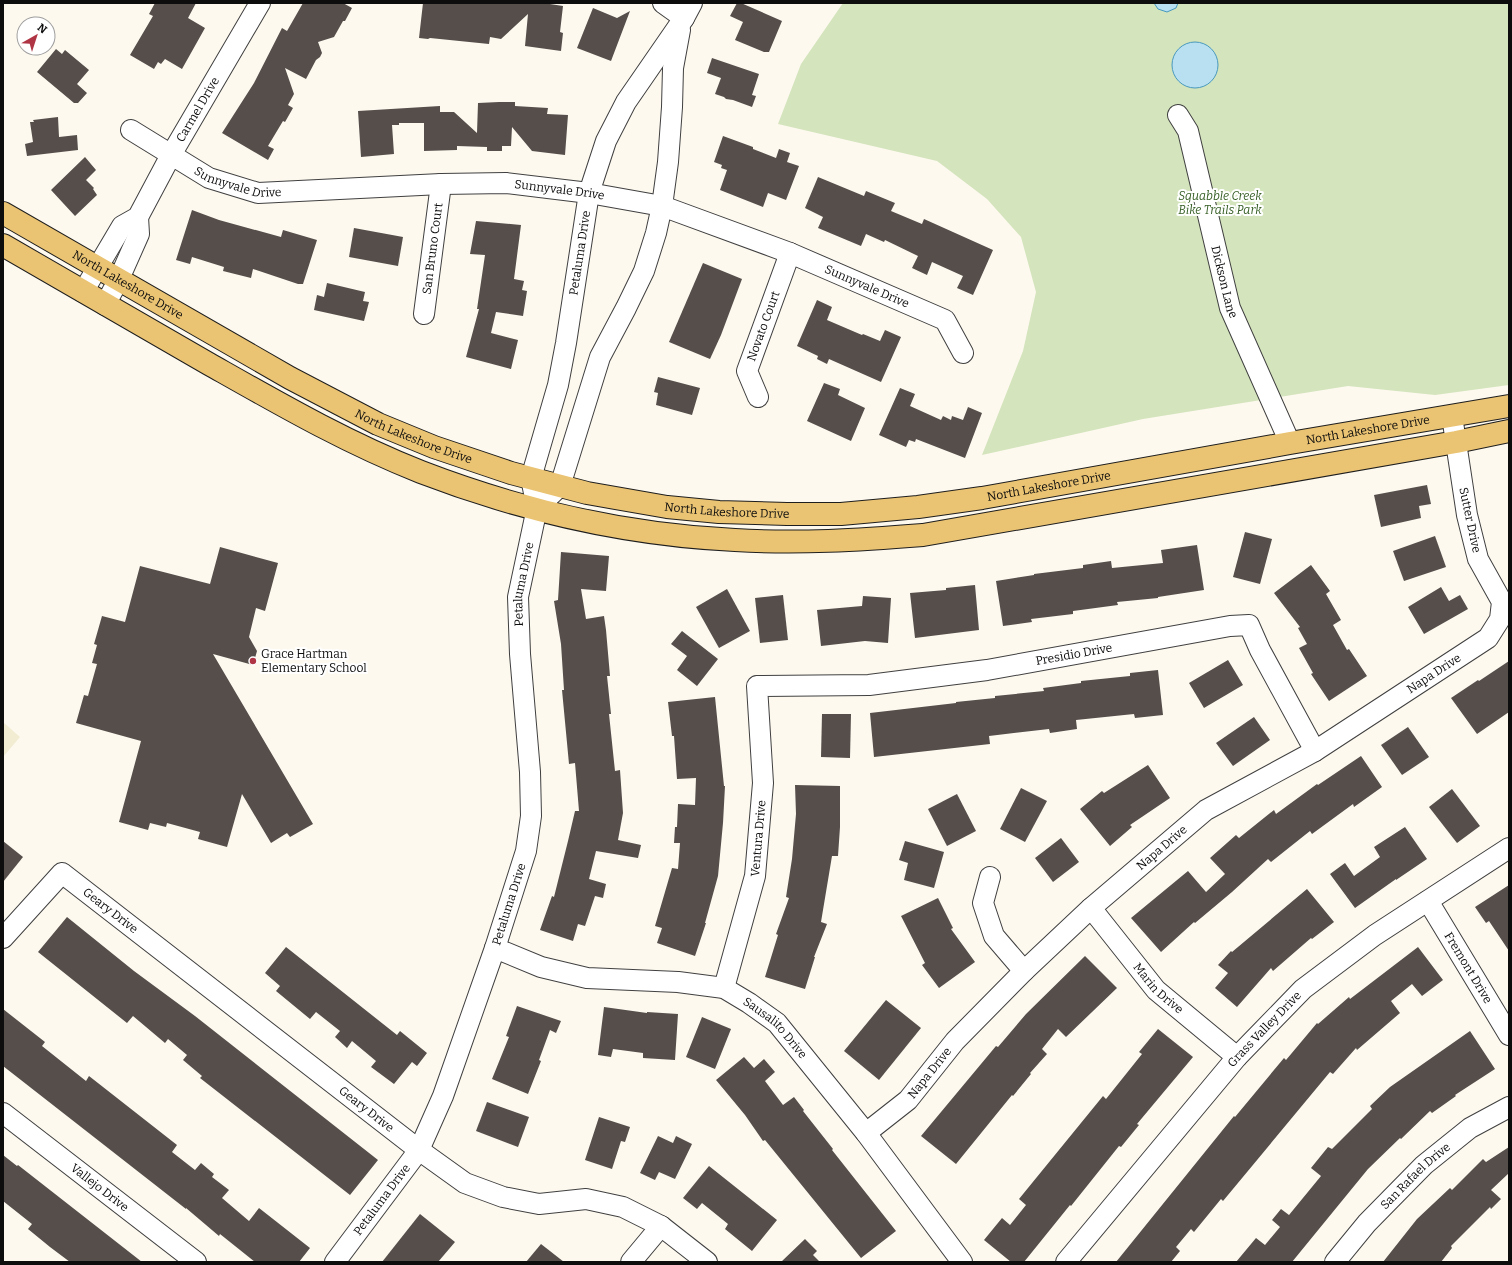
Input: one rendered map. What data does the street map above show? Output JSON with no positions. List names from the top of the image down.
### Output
{
  "streets": {
    "main road": ["North Lakeshore Drive"],
    "street": [
      "Carmel Drive",
      "Sunnyvale Drive",
      "San Bruno Court",
      "Petaluma Drive",
      "Dickson Lane",
      "Novato Court",
      "Sutter Drive",
      "Presidio Drive",
      "Napa Drive",
      "Ventura Drive",
      "Geary Drive",
      "Fremont Drive",
      "Marin Drive",
      "Sausalito Drive",
      "Grass Valley Drive",
      "San Rafael Drive",
      "Vallejo Drive"
    ]
  },
  "crossings": [
    ["Carmel Drive", "Sunnyvale Drive"],
    ["Carmel Drive", "North Lakeshore Drive"],
    ["Sunnyvale Drive", "San Bruno Court"],
    ["Sunnyvale Drive", "Petaluma Drive"],
    ["Sunnyvale Drive", "Novato Court"],
    ["Petaluma Drive", "North Lakeshore Drive"],
    ["Petaluma Drive", "Geary Drive"],
    ["Petaluma Drive", "Sausalito Drive"],
    ["Dickson Lane", "North Lakeshore Drive"],
    ["North Lakeshore Drive", "Sutter Drive"],
    ["Sutter Drive", "Napa Drive"],
    ["Presidio Drive", "Napa Drive"],
    ["Presidio Drive", "Ventura Drive"],
    ["Napa Drive", "Marin Drive"],
    ["Napa Drive", "Sausalito Drive"],
    ["Ventura Drive", "Sausalito Drive"],
    ["Fremont Drive", "Grass Valley Drive"],
    ["Marin Drive", "Grass Valley Drive"]
  ],
  "parks": ["Squabble Creek Bike Trails Park"],
  "places": ["Grace Hartman Elementary School"],
  "north": "top right"
}
